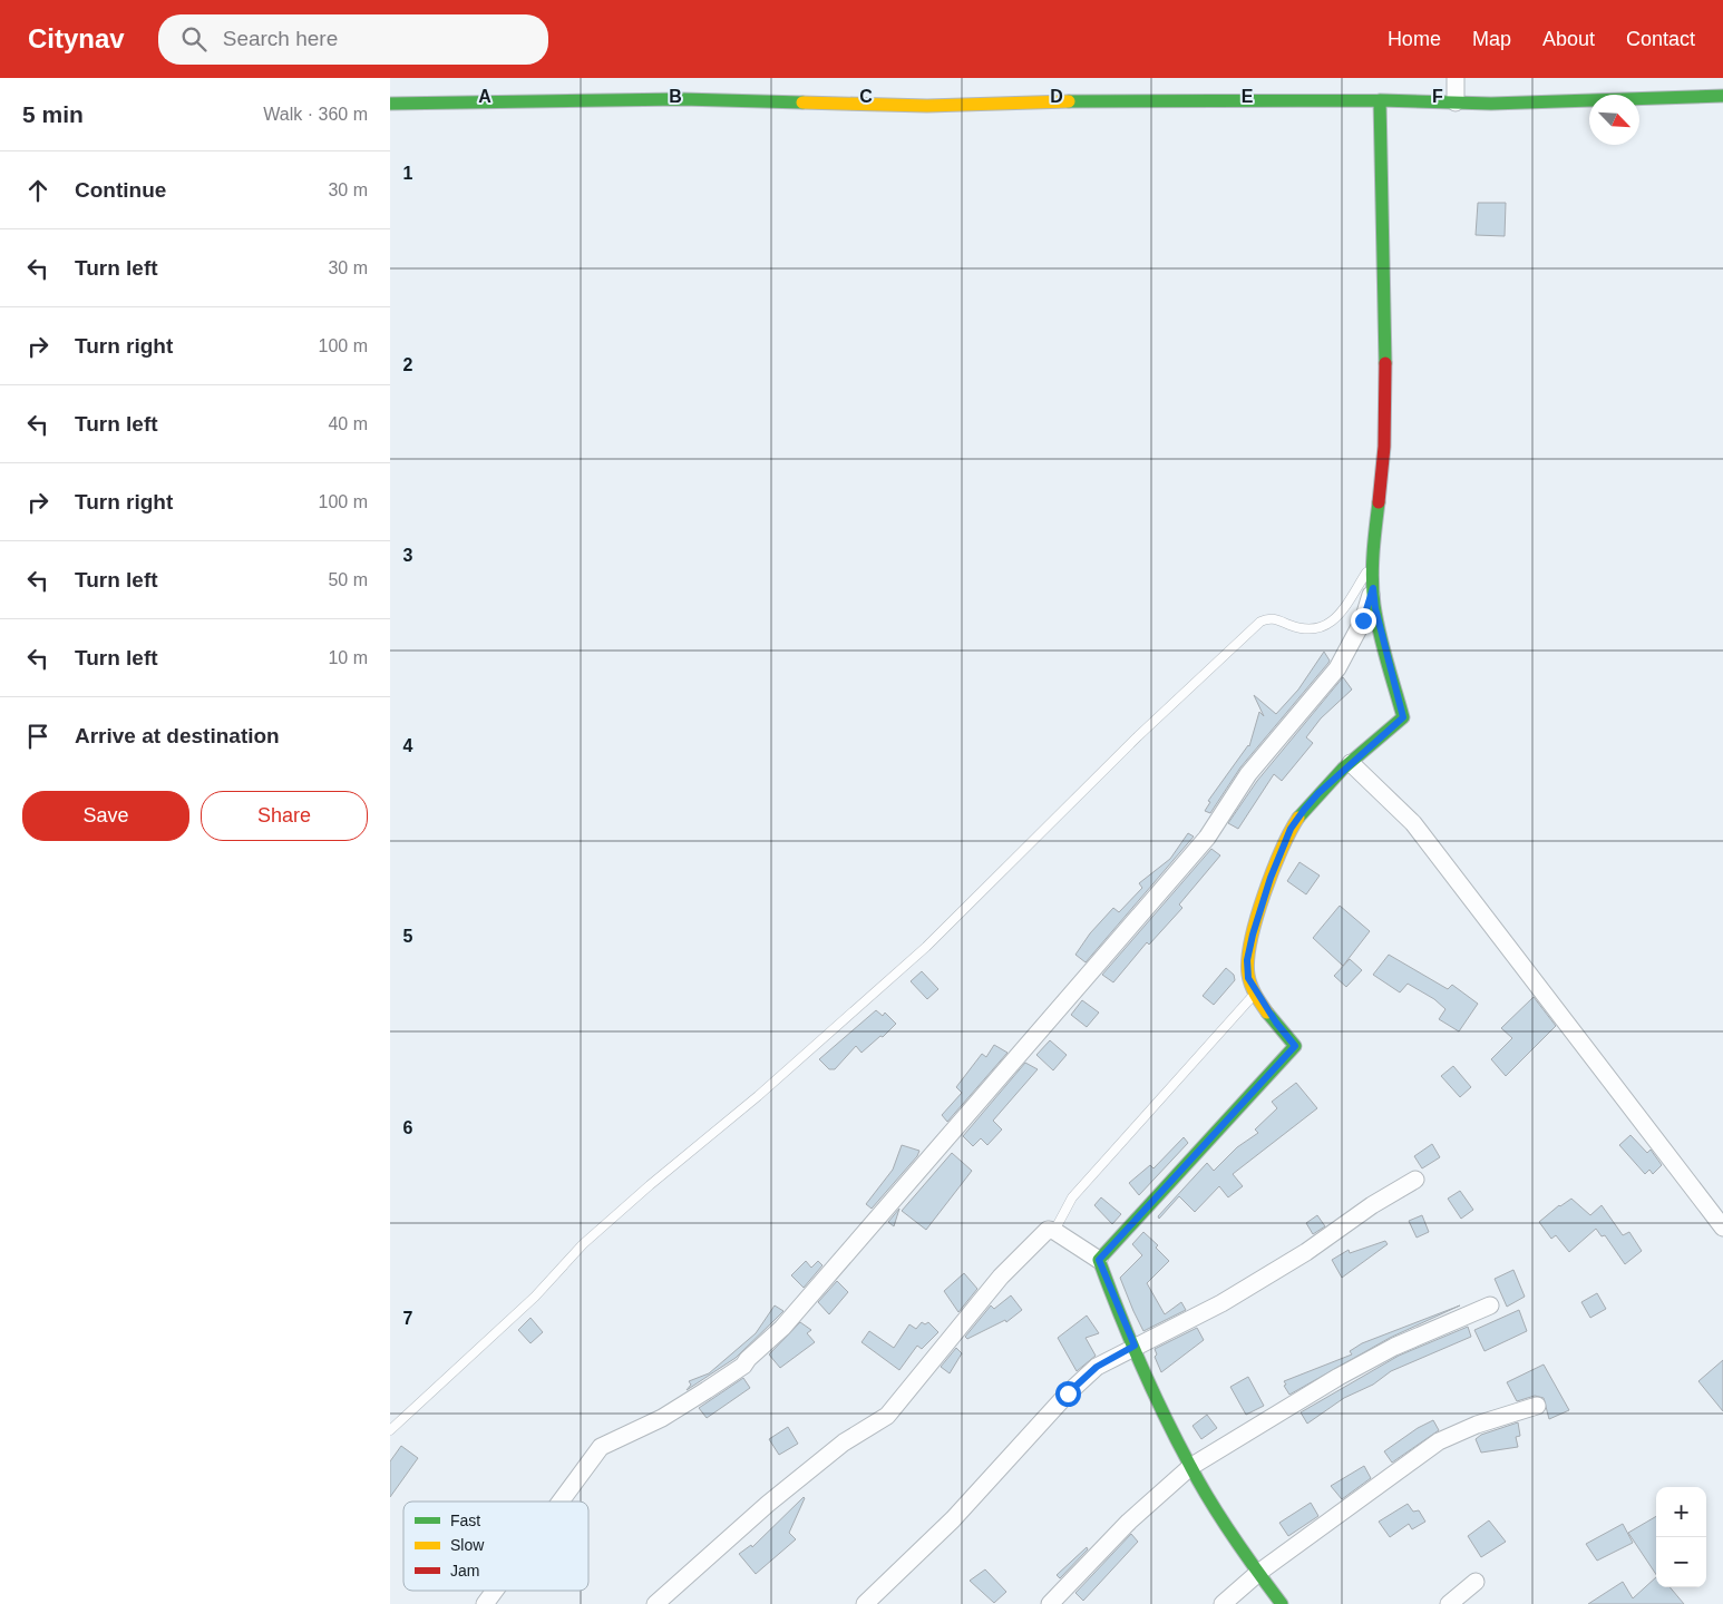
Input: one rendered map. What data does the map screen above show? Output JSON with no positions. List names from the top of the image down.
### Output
{
  "legend": ["Fast", "Slow", "Jam"],
  "north": "bottom right",
  "page": {
    "header": "Citynav",
    "search": "Search here",
    "nav": [
      "Home",
      "Map",
      "About",
      "Contact"
    ],
    "heading": ["5 min", "Walk · 360 m"],
    "list": [
      ["Continue", "30 m"],
      ["Turn left", "30 m"],
      ["Turn right", "100 m"],
      ["Turn left", "40 m"],
      ["Turn right", "100 m"],
      ["Turn left", "50 m"],
      ["Turn left", "10 m"],
      "Arrive at destination"
    ],
    "buttons": ["Save", "Share"],
    "map_buttons": ["+", "−"]
  },
  "grid": {
    "columns": [
      "A",
      "B",
      "C",
      "D",
      "E",
      "F"
    ],
    "rows": [
      "1",
      "2",
      "3",
      "4",
      "5",
      "6",
      "7"
    ]
  }
}
